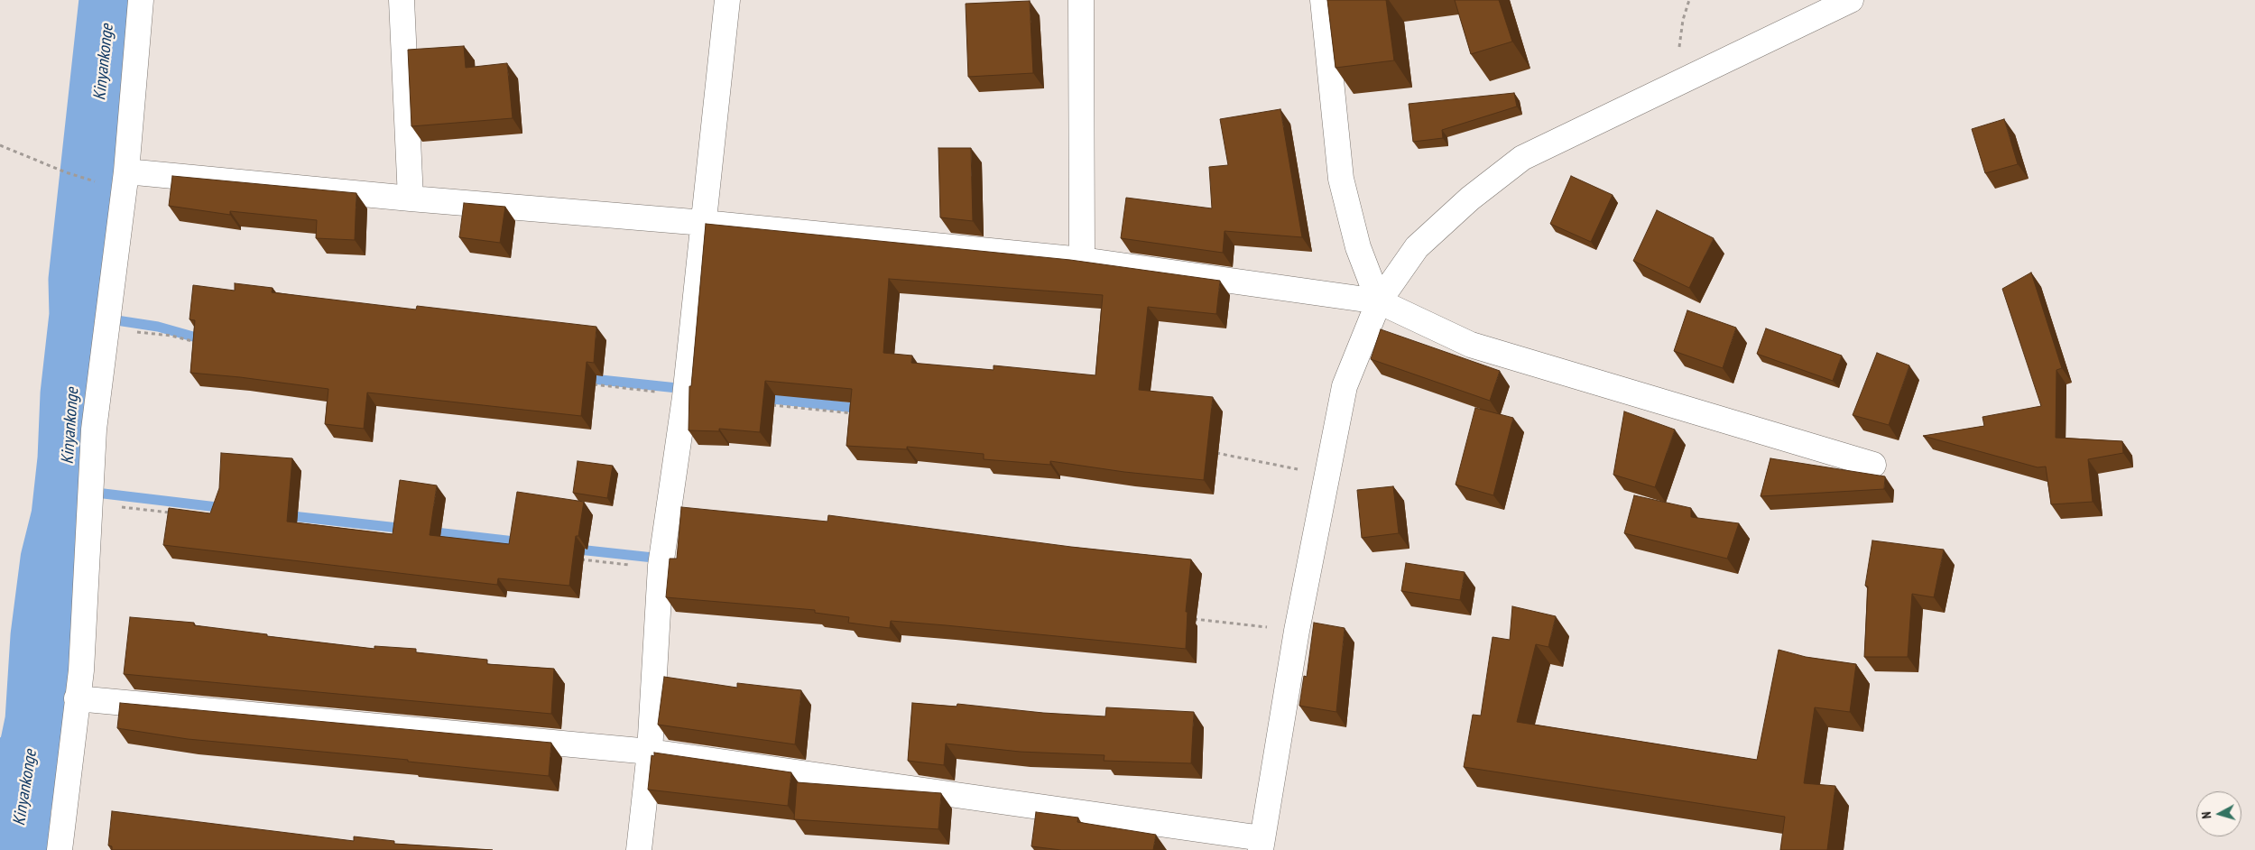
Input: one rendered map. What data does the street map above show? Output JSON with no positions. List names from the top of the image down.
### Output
{
  "water": ["Kinyankonge"],
  "north": "left"
}
